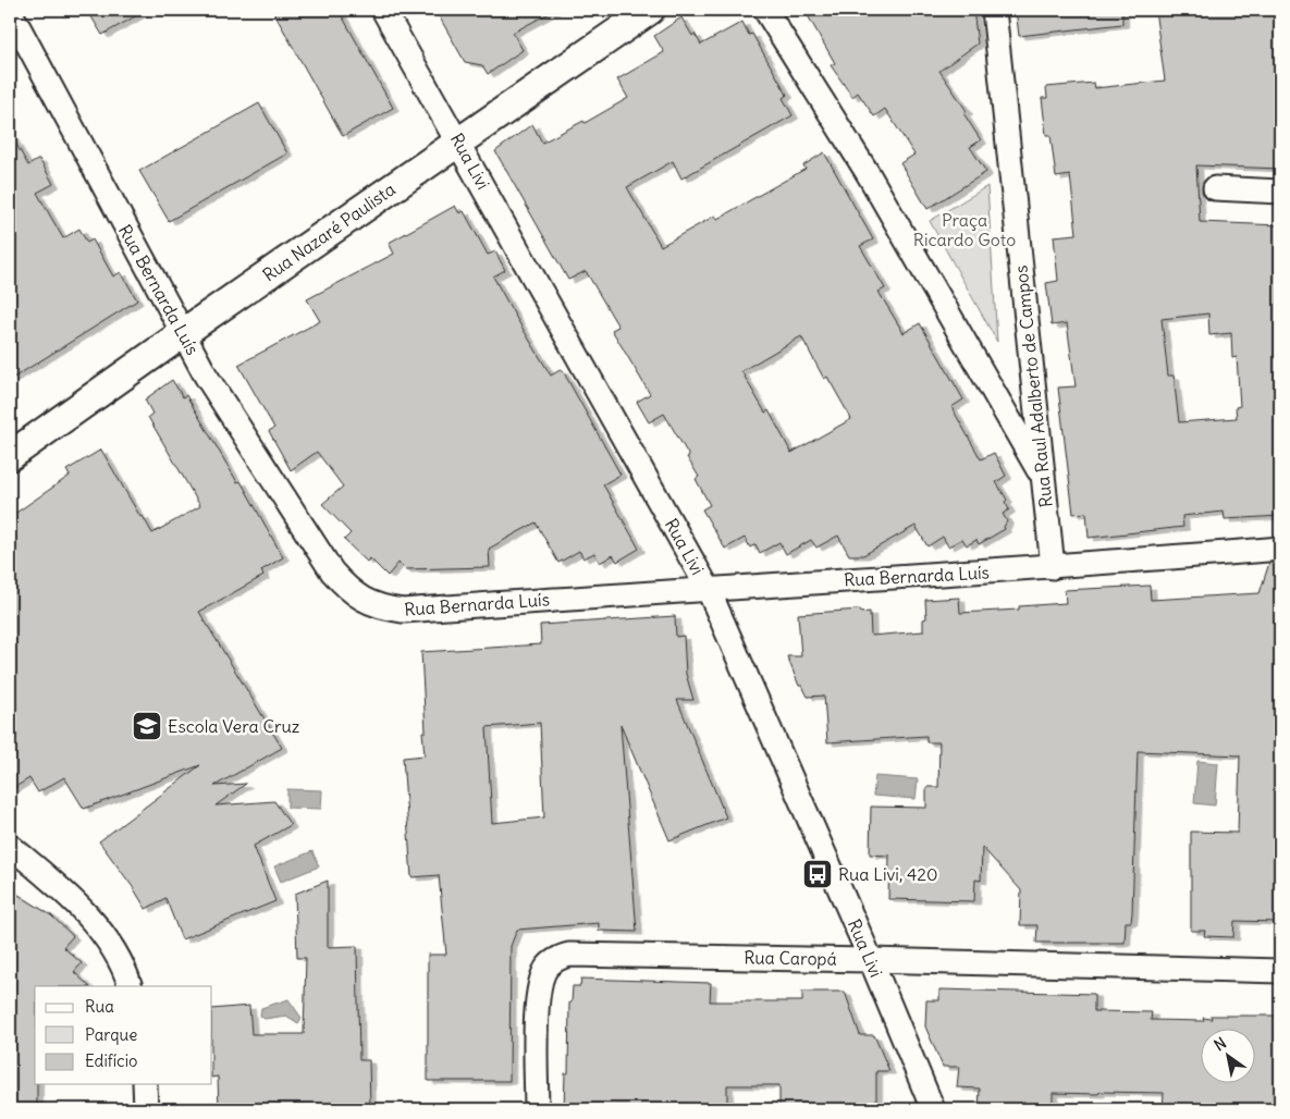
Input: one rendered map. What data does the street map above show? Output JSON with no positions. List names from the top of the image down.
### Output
{
  "streets": {
    "street": [
      "Rua Livi",
      "Rua Nazaré Paulista",
      "Rua Bernarda Luís",
      "Rua Raul Adalberto de Campos",
      "Rua Caropá"
    ]
  },
  "crossings": [
    ["Rua Livi", "Rua Nazaré Paulista"],
    ["Rua Livi", "Rua Bernarda Luís"],
    ["Rua Livi", "Rua Caropá"],
    ["Rua Nazaré Paulista", "Rua Bernarda Luís"],
    ["Rua Bernarda Luís", "Rua Raul Adalberto de Campos"]
  ],
  "parks": ["Praça Ricardo Goto"],
  "places": {
    "school or university": ["Escola Vera Cruz"],
    "bus stop": ["Rua Livi, 420"]
  },
  "legend": ["Rua", "Parque", "Edifício"],
  "north": "top left"
}
